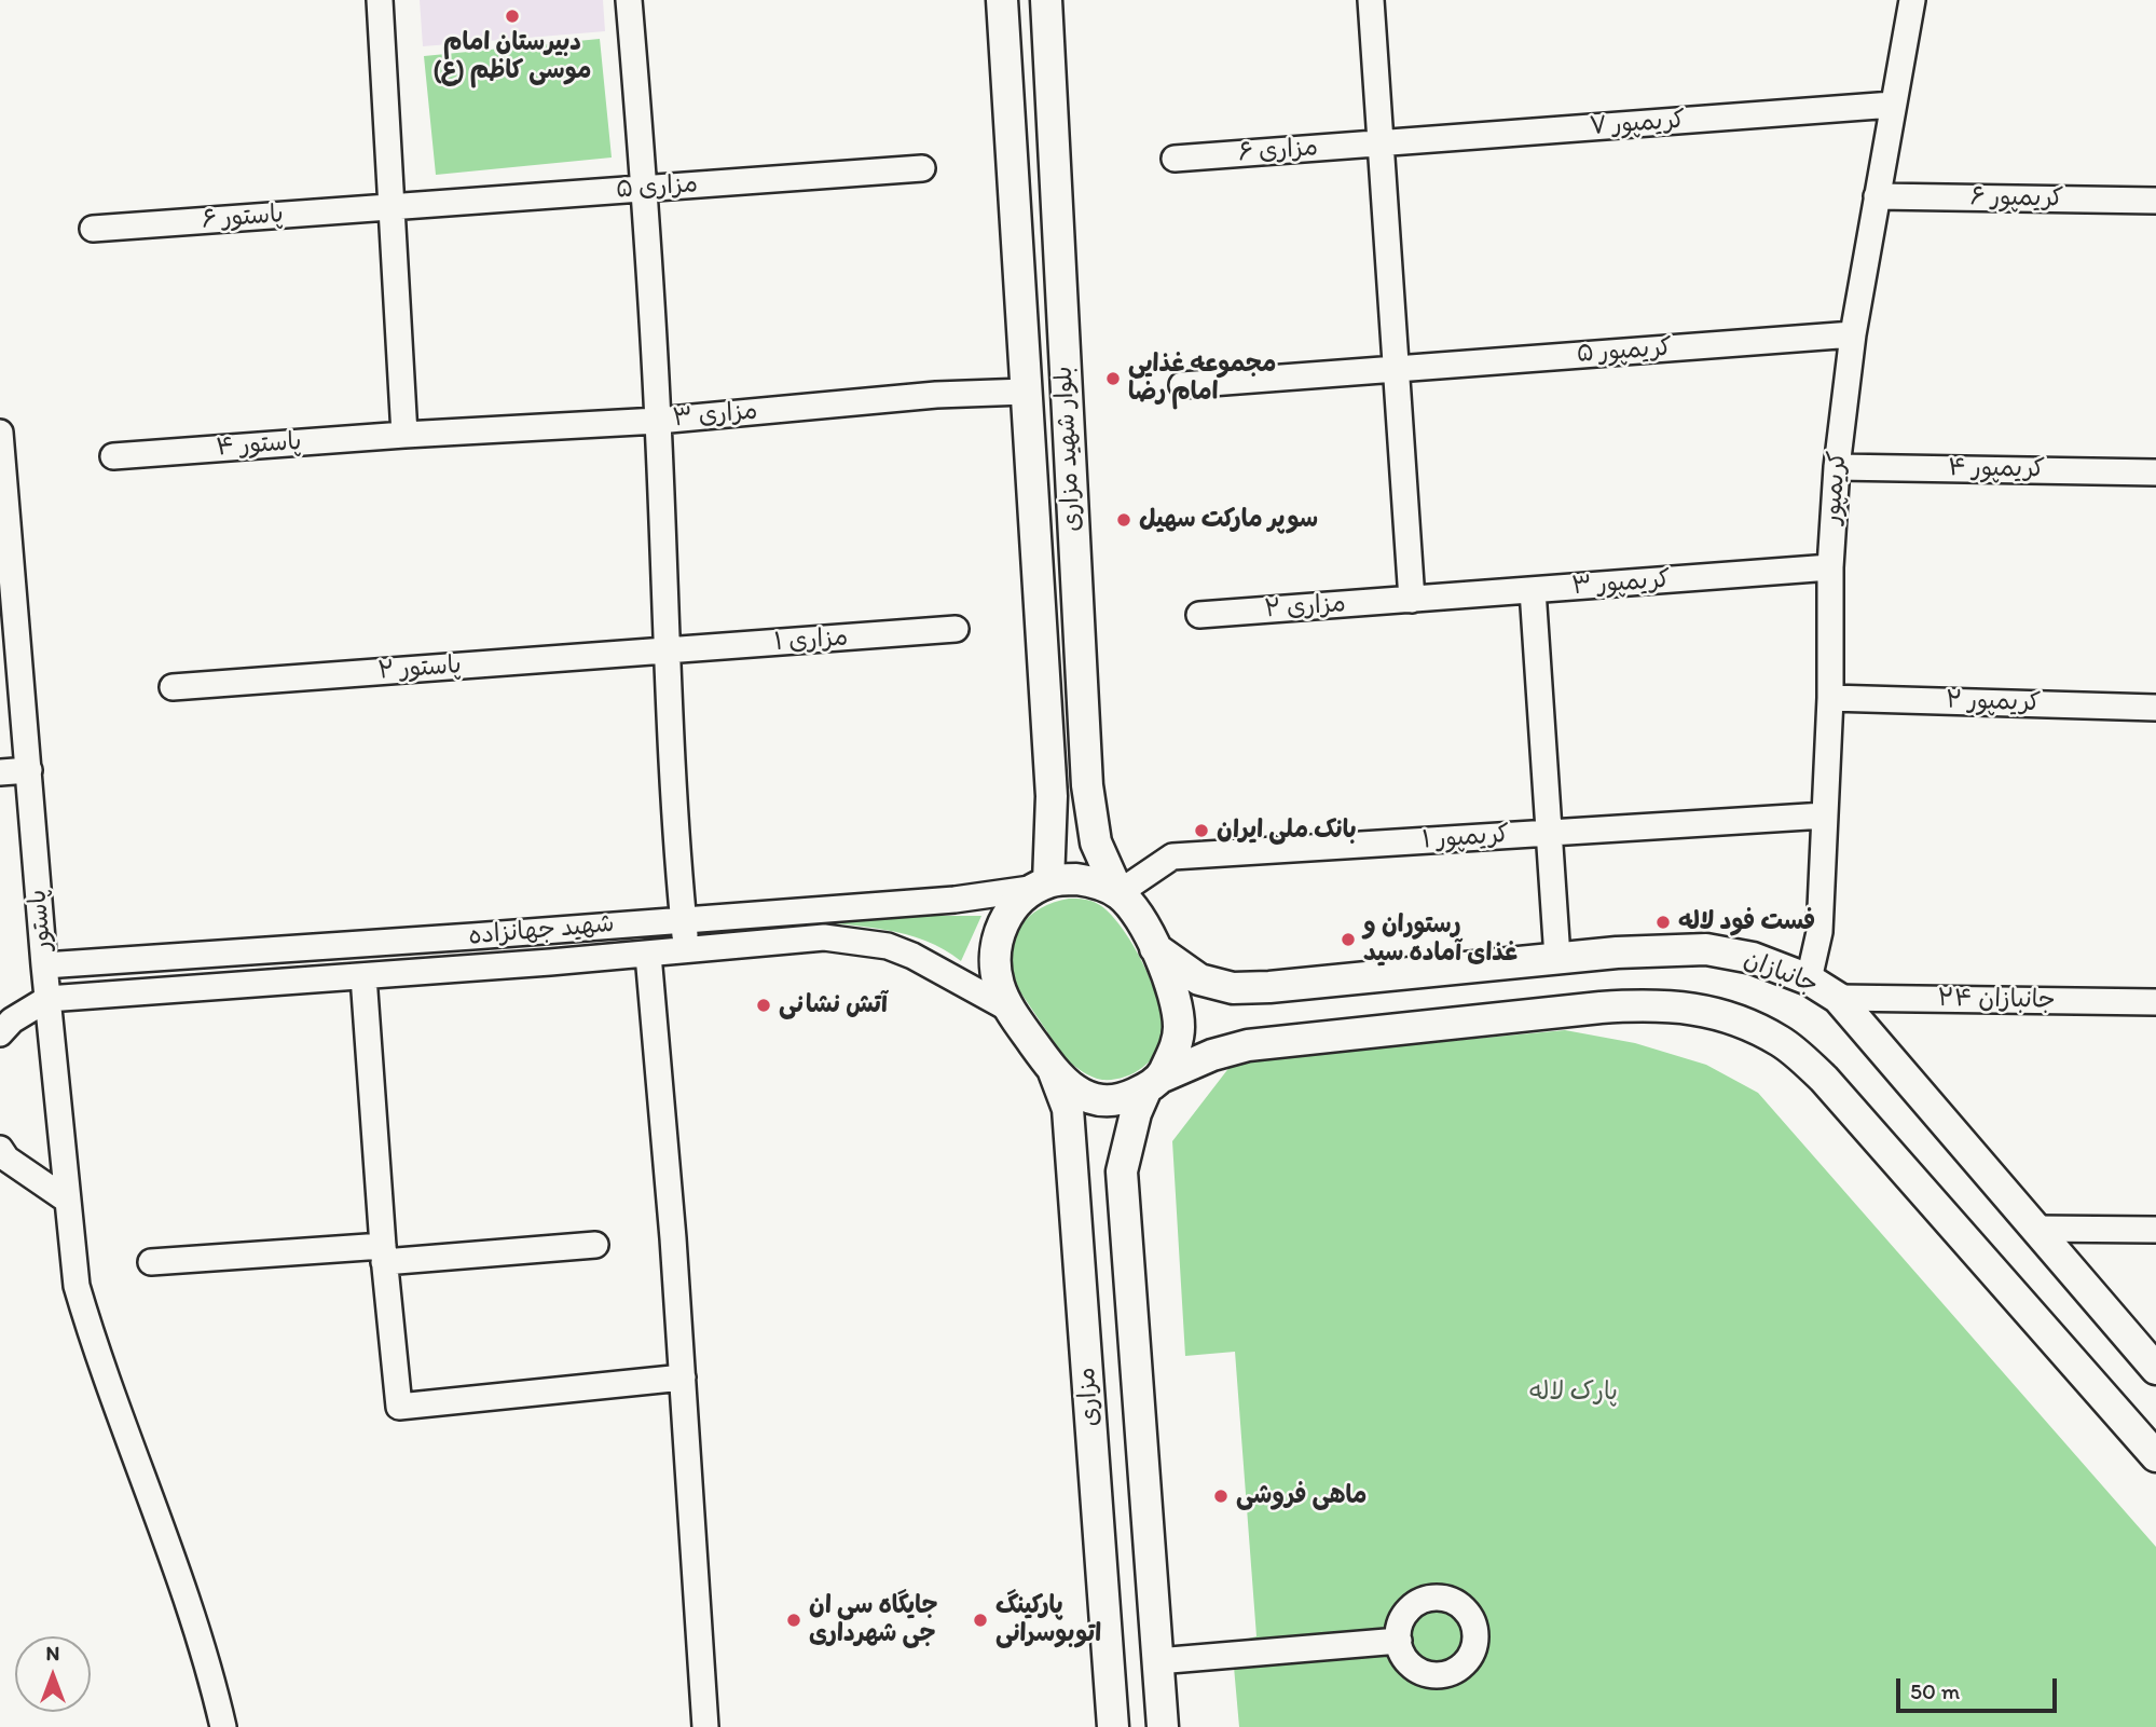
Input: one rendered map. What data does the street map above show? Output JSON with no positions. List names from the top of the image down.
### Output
{
  "streets": {
    "main road": ["بلوار شهید مزاری", "جانبازان", "مزاری"],
    "street": [
      "کریمپور ۷",
      "مزاری ۶",
      "مزاری ۵",
      "کریمپور ۶",
      "پاستور ۶",
      "کریمپور ۵",
      "مزاری ۳",
      "پاستور ۴",
      "کریمپور ۴",
      "کریمپور",
      "کریمپور ۳",
      "مزاری ۲",
      "مزاری ۱",
      "پاستور ۲",
      "کریمپور ۲",
      "کریمپور ۱",
      "پاستور",
      "شهید جهانزاده",
      "جانبازان ۲۴"
    ]
  },
  "crossings": [
    ["کریمپور ۷", "مزاری ۶"],
    ["کریمپور ۷", "کریمپور"],
    ["مزاری ۵", "پاستور ۶"],
    ["کریمپور ۶", "کریمپور"],
    ["کریمپور ۵", "کریمپور"],
    ["مزاری ۳", "پاستور ۴"],
    ["مزاری ۳", "بلوار شهید مزاری"],
    ["بلوار شهید مزاری", "کریمپور ۱"],
    ["بلوار شهید مزاری", "شهید جهانزاده"],
    ["بلوار شهید مزاری", "جانبازان"],
    ["بلوار شهید مزاری", "مزاری"],
    ["کریمپور ۴", "کریمپور"],
    ["کریمپور", "کریمپور ۳"],
    ["کریمپور", "کریمپور ۲"],
    ["کریمپور", "کریمپور ۱"],
    ["کریمپور", "جانبازان"],
    ["کریمپور ۳", "مزاری ۲"],
    ["مزاری ۱", "پاستور ۲"],
    ["کریمپور ۱", "شهید جهانزاده"],
    ["کریمپور ۱", "جانبازان"],
    ["کریمپور ۱", "مزاری"],
    ["پاستور", "شهید جهانزاده"],
    ["شهید جهانزاده", "جانبازان"],
    ["شهید جهانزاده", "مزاری"],
    ["جانبازان", "جانبازان ۲۴"],
    ["جانبازان", "مزاری"]
  ],
  "parks": ["پارک لاله"],
  "places": [
    "دبیرستان امام موسی کاظم (ع)",
    "مجموعه غذایی امام رضا",
    "سوپر مارکت سهیل",
    "بانک ملی ایران",
    "فست فود لاله",
    "رستوران و غذای آماده سید",
    "آتش نشانی",
    "ماهی فروشی",
    "جایگاه سی ان جی شهرداری",
    "پارکینگ اتوبوسرانی"
  ],
  "scale_bar": "50 m",
  "north": "top"
}
